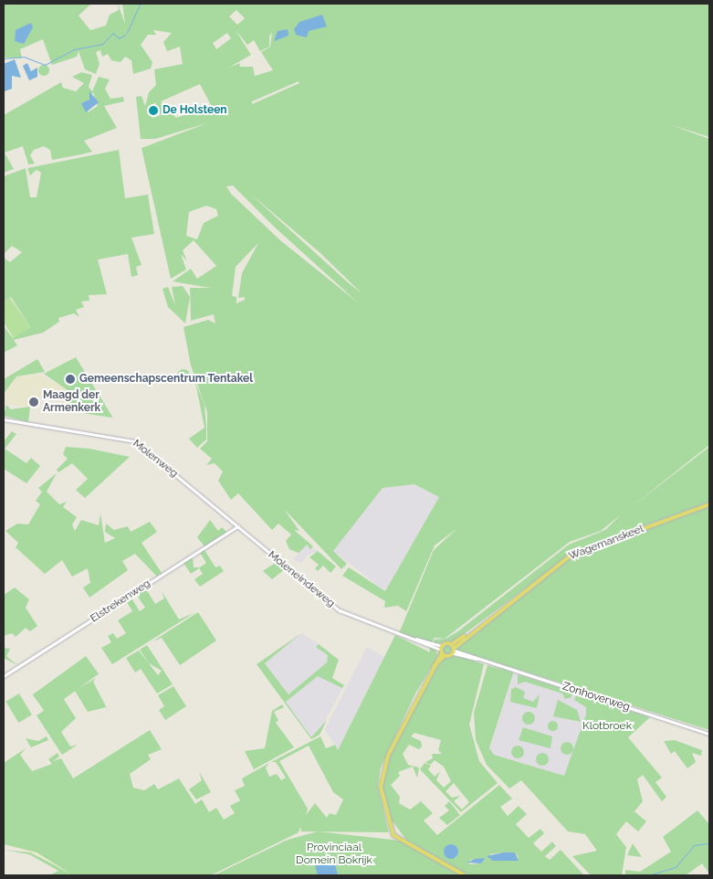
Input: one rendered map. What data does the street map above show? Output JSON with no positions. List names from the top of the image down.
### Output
{
  "streets": {
    "main road": ["Wagemanskeel"],
    "street": [
      "Molenweg",
      "Moleneindeweg",
      "Elstrekenweg",
      "Zonhoverweg"
    ]
  },
  "crossings": [
    ["Molenweg", "Moleneindeweg"],
    ["Molenweg", "Elstrekenweg"],
    ["Wagemanskeel", "Moleneindeweg"],
    ["Wagemanskeel", "Zonhoverweg"],
    ["Moleneindeweg", "Elstrekenweg"]
  ],
  "parks": ["Klotbroek", "Provinciaal Domein Bokrijk"],
  "places": ["De Holsteen", "Gemeenschapscentrum Tentakel", "Maagd der Armenkerk"]
}
